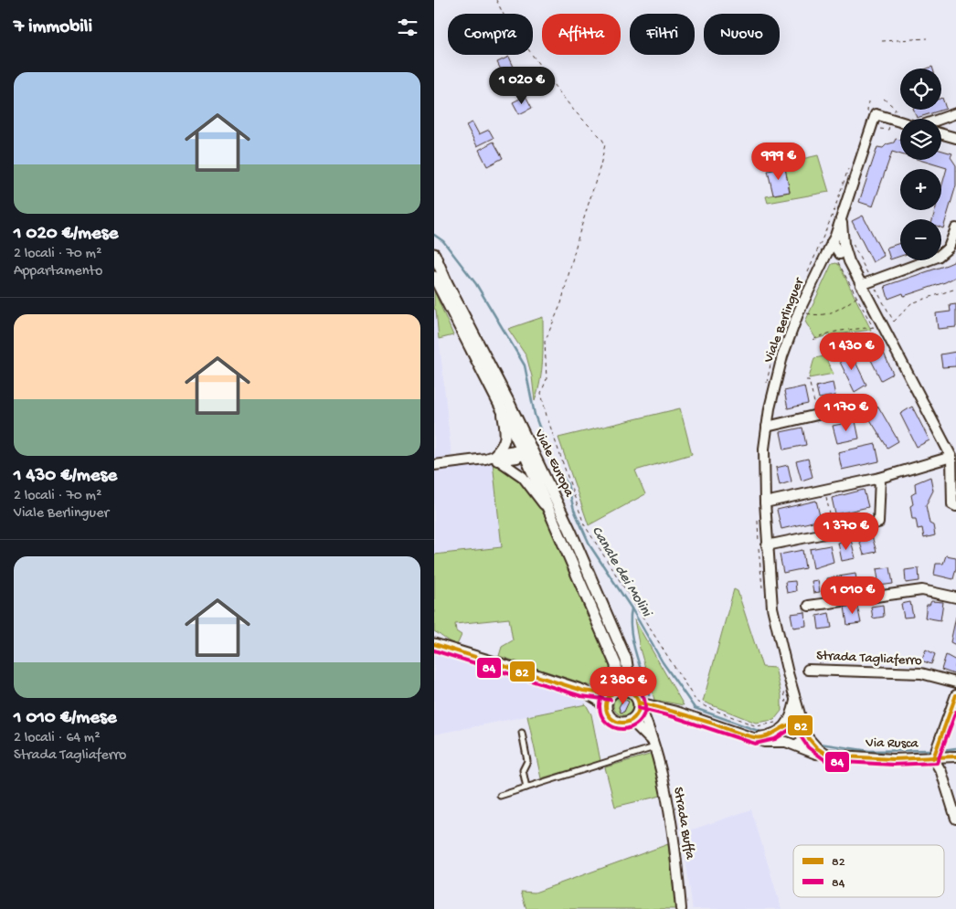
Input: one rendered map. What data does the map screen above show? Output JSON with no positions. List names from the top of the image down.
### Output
{
  "streets": {
    "street": [
      "Viale Berlinguer",
      "Viale Europa",
      "Strada Tagliaferro",
      "Via Rusca",
      "Strada Buffa"
    ]
  },
  "crossings": [
    ["Viale Berlinguer", "Via Rusca"],
    ["Viale Europa", "Strada Buffa"]
  ],
  "water": ["Canale dei Molini"],
  "lines": ["transit line 82", "transit line 84"],
  "legend": ["82", "84"],
  "page": {
    "heading": "7 immobili",
    "chip": [
      "Compra",
      "Affitta",
      "Filtri",
      "Nuovo"
    ],
    "list": [
      {
        "name": "1 020 €/mese",
        "note": "2 locali · 70 m² · Appartamento"
      },
      {
        "name": "1 430 €/mese",
        "note": "2 locali · 70 m² · Viale Berlinguer"
      },
      {
        "name": "1 010 €/mese",
        "note": "2 locali · 64 m² · Strada Tagliaferro"
      }
    ],
    "price": [
      "1 020 €",
      "999 €",
      "1 430 €",
      "1 170 €",
      "1 370 €",
      "1 010 €",
      "2 380 €"
    ],
    "map_buttons": ["+", "−"]
  }
}
